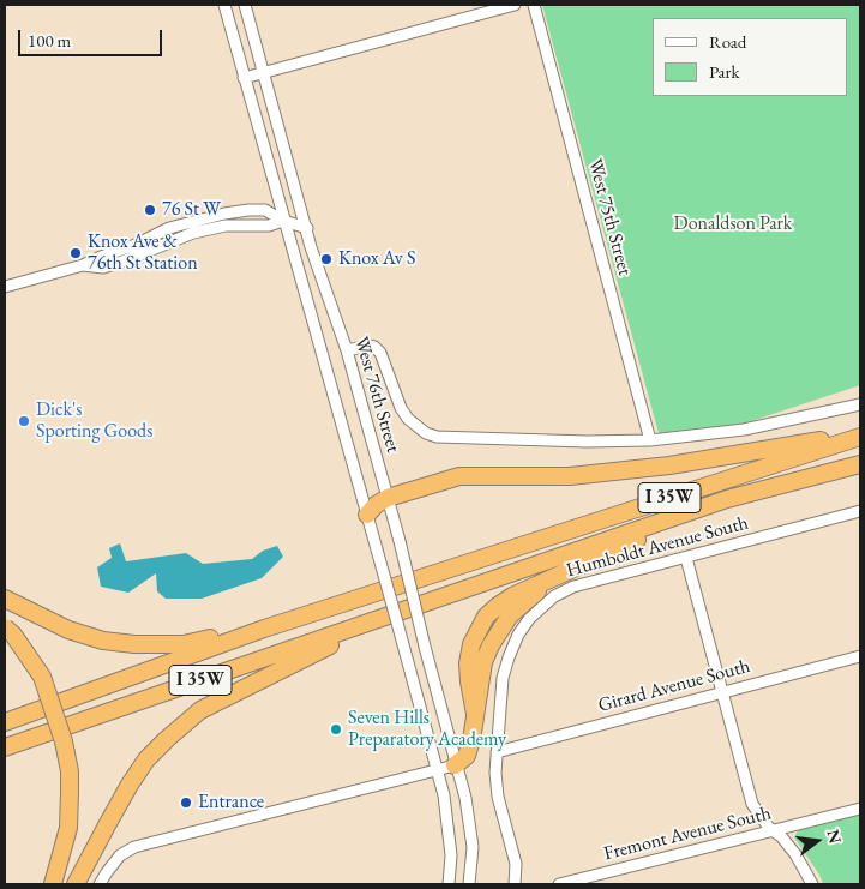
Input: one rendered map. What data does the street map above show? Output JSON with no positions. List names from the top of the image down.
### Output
{
  "streets": {
    "highway": ["I 35W"],
    "street": [
      "West 75th Street",
      "West 76th Street",
      "Humboldt Avenue South",
      "Girard Avenue South",
      "Fremont Avenue South"
    ]
  },
  "crossings": [
    ["Humboldt Avenue South", "Girard Avenue South"]
  ],
  "parks": ["Donaldson Park"],
  "places": [
    "76 St W",
    "Knox Ave & 76th St Station",
    "Knox Av S",
    "Dick's Sporting Goods",
    "Seven Hills Preparatory Academy",
    "Entrance"
  ],
  "legend": ["Road", "Park"],
  "scale_bar": "100 m",
  "north": "right"
}
